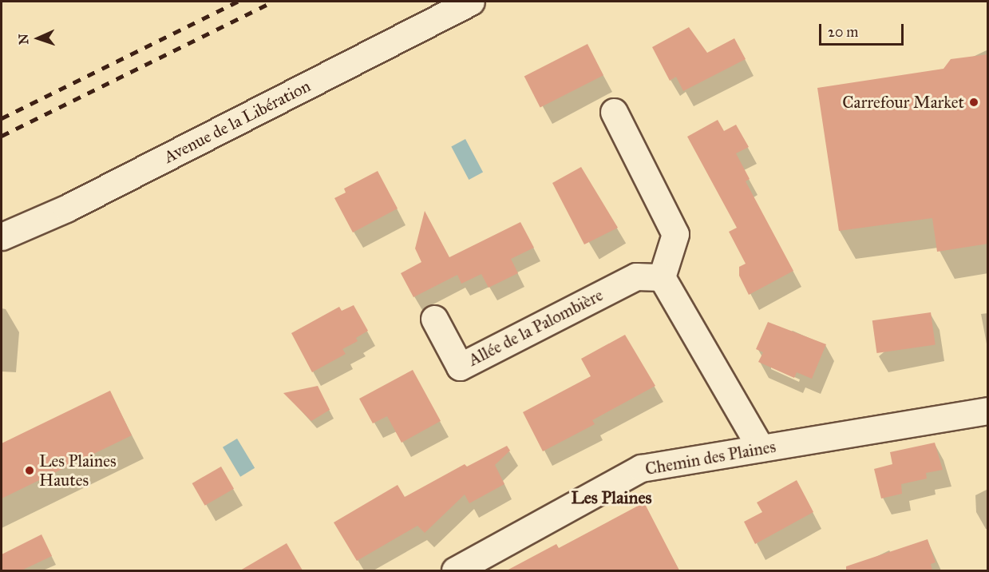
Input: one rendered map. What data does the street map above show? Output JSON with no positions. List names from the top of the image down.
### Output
{
  "streets": {
    "street": ["Avenue de la Libération", "Allée de la Palombière", "Chemin des Plaines"]
  },
  "districts": ["Les Plaines"],
  "places": ["Carrefour Market", "Les Plaines Hautes"],
  "scale_bar": "20 m",
  "north": "left"
}
